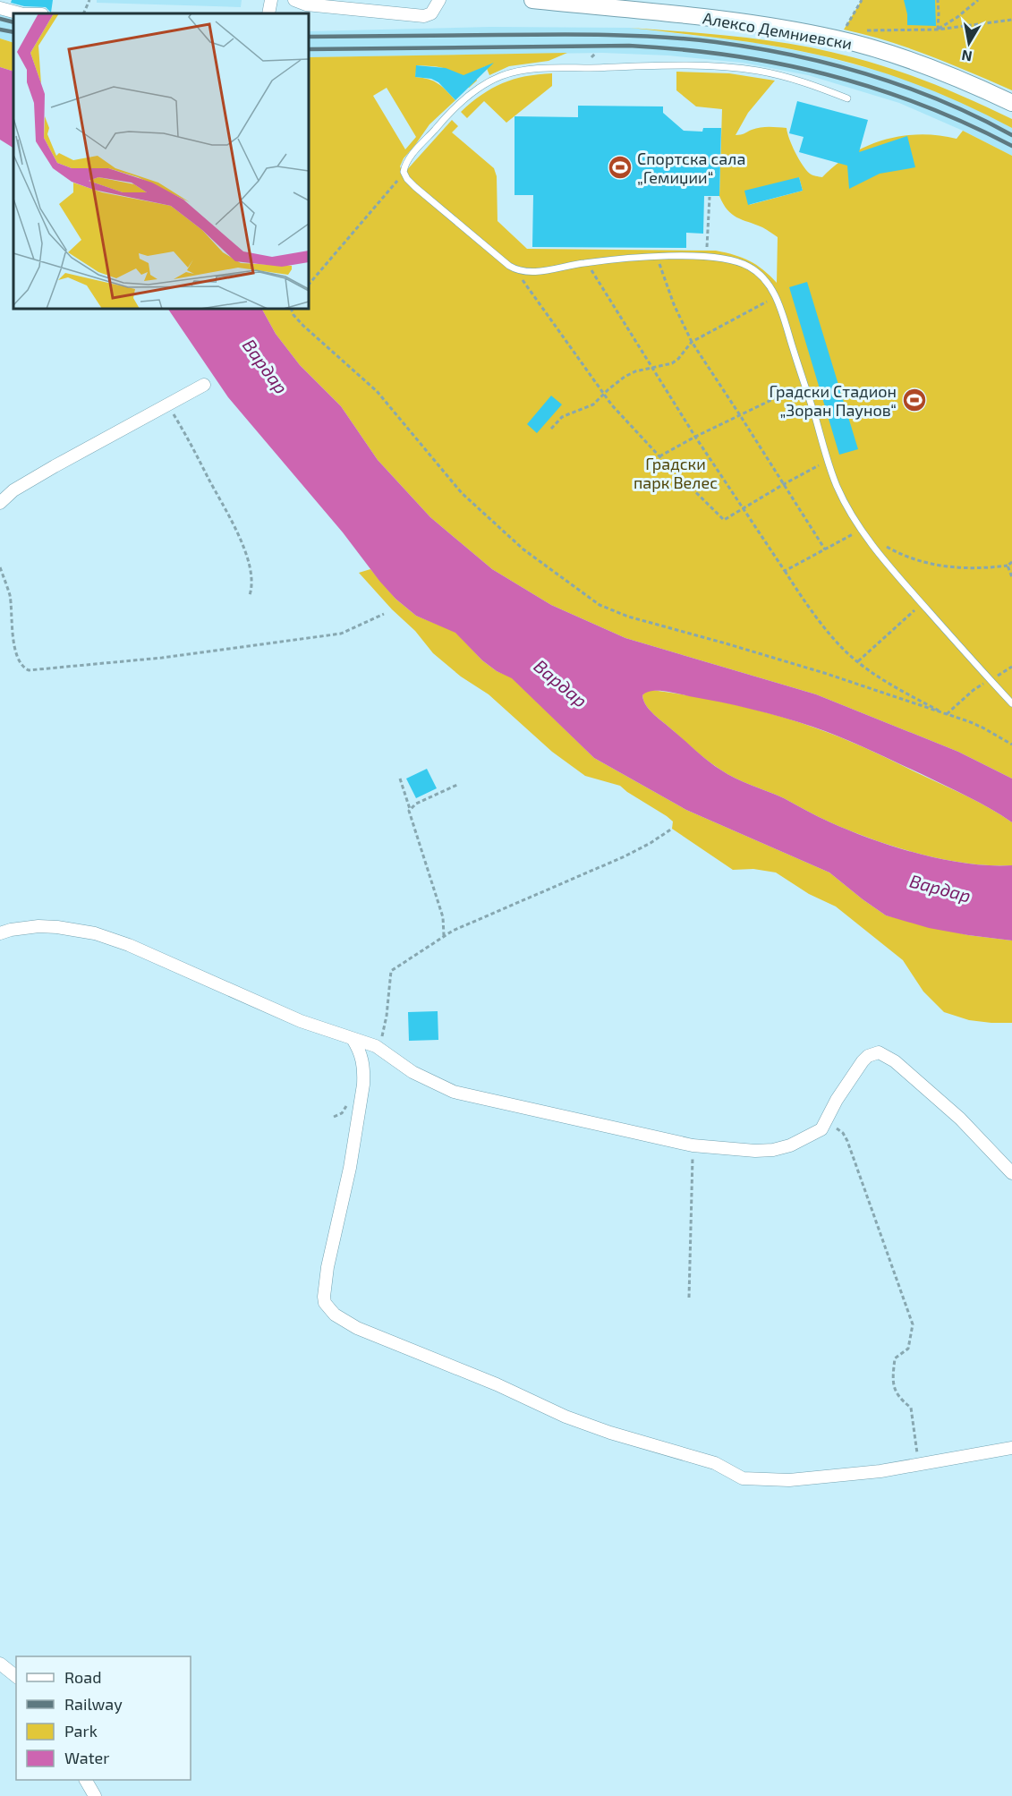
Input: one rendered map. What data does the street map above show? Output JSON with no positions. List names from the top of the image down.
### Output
{
  "streets": {
    "main road": ["Алексо Демниевски"]
  },
  "water": ["Вардар"],
  "parks": ["Градски парк Велес"],
  "places": {
    "sports": ["Спортска сала „Гемиџии“", "Градски Стадион „Зоран Паунов“"]
  },
  "legend": [
    "Road",
    "Railway",
    "Park",
    "Water"
  ],
  "north": "bottom"
}
